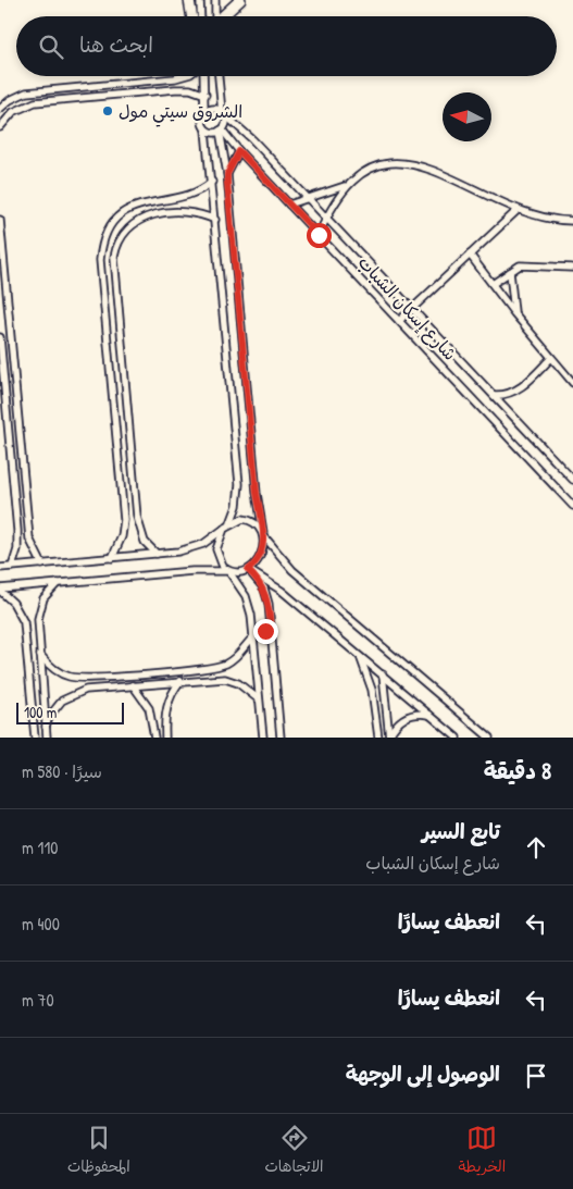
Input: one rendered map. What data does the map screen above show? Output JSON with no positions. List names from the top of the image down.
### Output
{
  "streets": {
    "street": ["شارع إسكان الشباب"]
  },
  "places": ["الشروق سيتي مول"],
  "scale_bar": "100 m",
  "north": "left",
  "page": {
    "search": "ابحث هنا",
    "scale": "100 m",
    "heading": ["8 دقيقة", "سيرًا · 580 m"],
    "list": [
      ["تابع السير", "شارع إسكان الشباب", "110 m"],
      ["انعطف يسارًا", "400 m"],
      ["انعطف يسارًا", "70 m"],
      "الوصول إلى الوجهة"
    ],
    "nav": ["الخريطة", "الاتجاهات", "المحفوظات"]
  }
}
